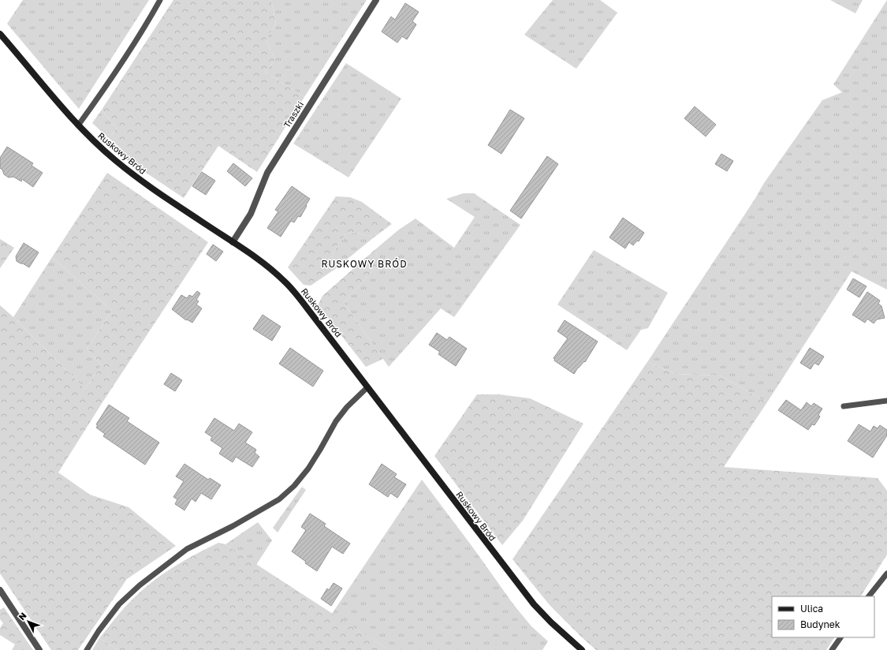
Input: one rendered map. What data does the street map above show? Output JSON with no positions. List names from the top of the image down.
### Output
{
  "streets": {
    "street": ["Traszki", "Ruskowy Bród"]
  },
  "crossings": [
    ["Traszki", "Ruskowy Bród"]
  ],
  "districts": ["RUSKOWY BRÓD"],
  "legend": ["Ulica", "Budynek"],
  "north": "top left"
}
